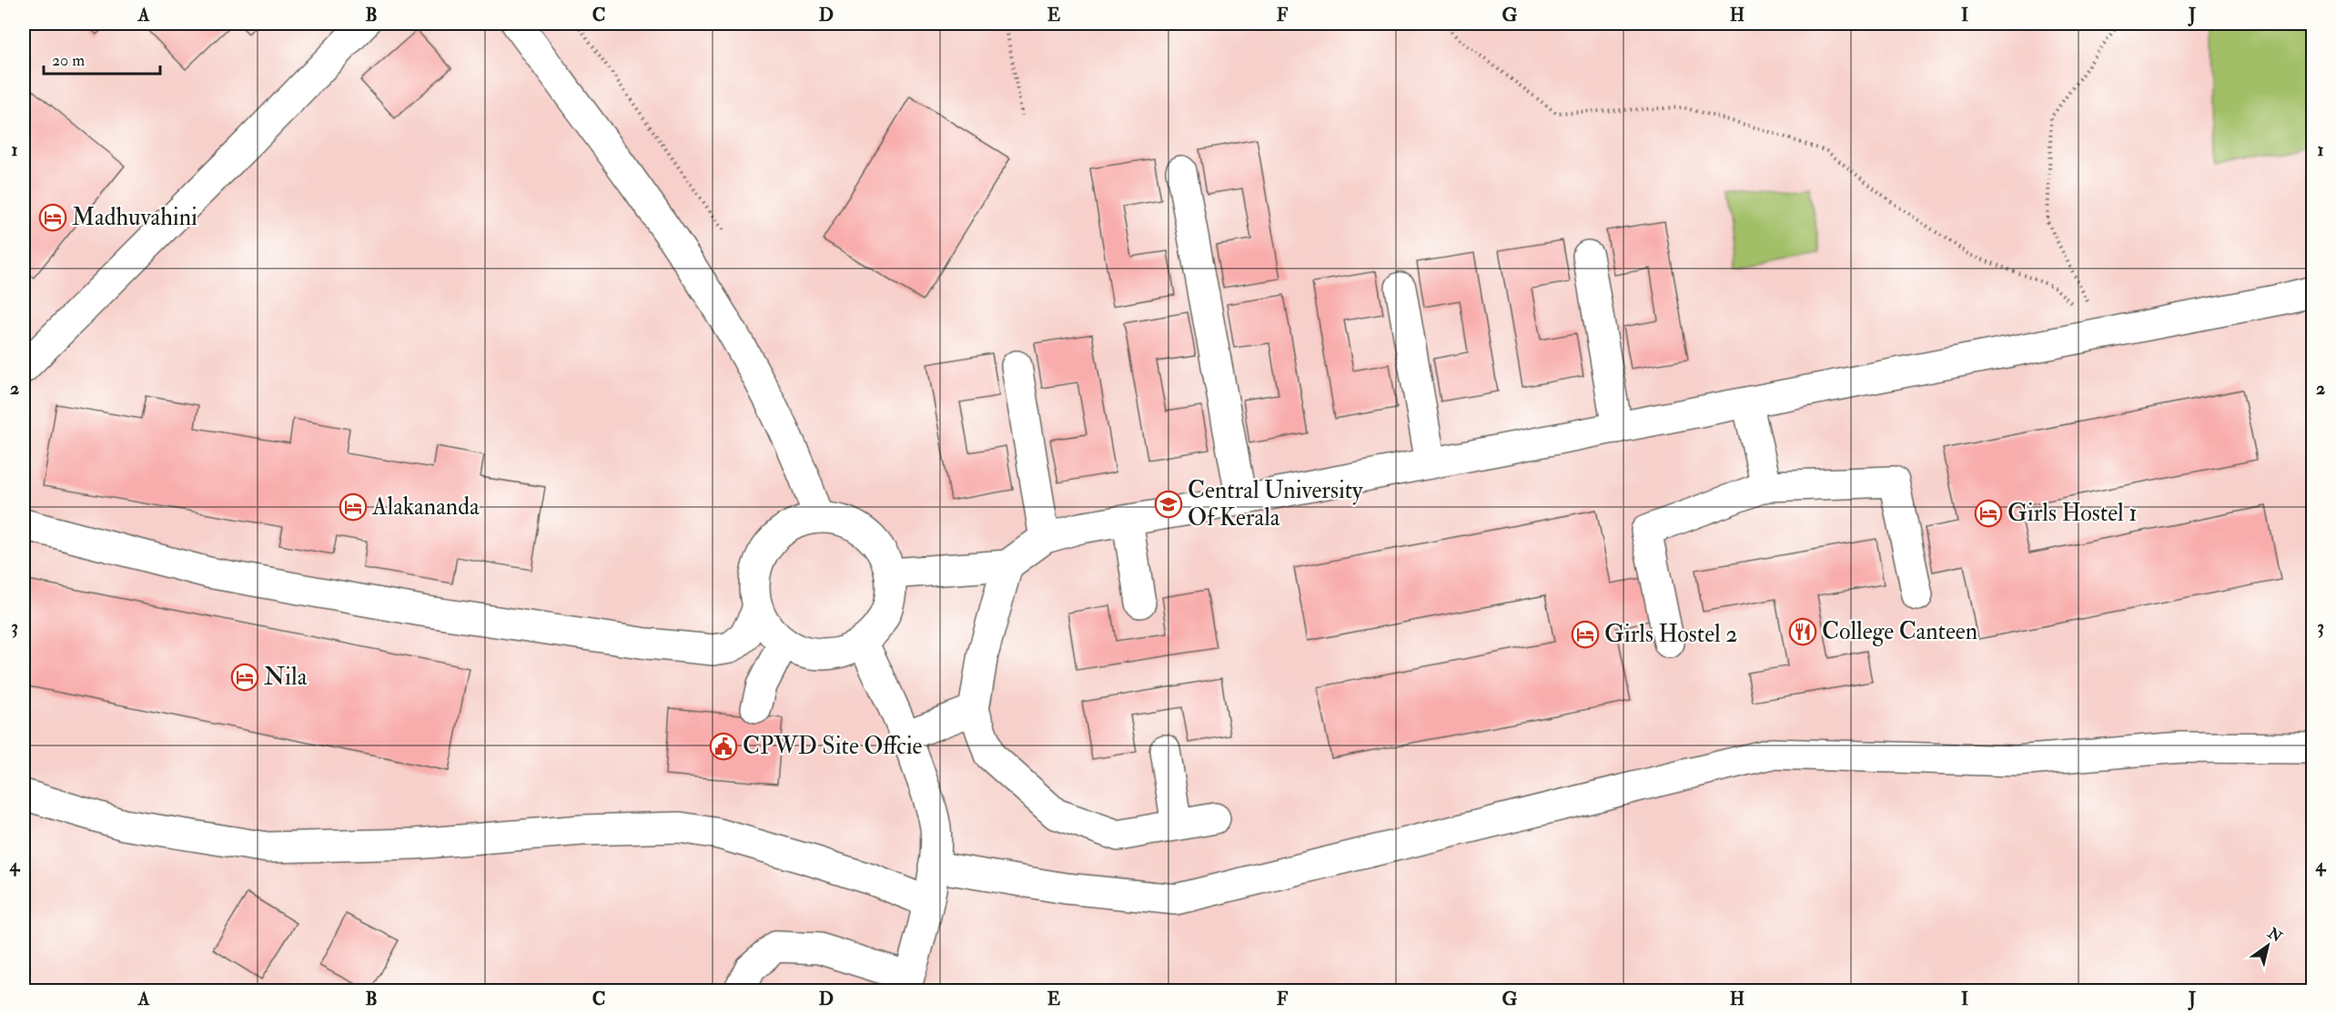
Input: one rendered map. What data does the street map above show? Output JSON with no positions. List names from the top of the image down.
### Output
{
  "places": {
    "hotel": [
      "Madhuvahini",
      "Alakananda",
      "Girls Hostel 1",
      "Girls Hostel 2",
      "Nila"
    ],
    "school or university": ["Central University Of Kerala"],
    "restaurant": ["College Canteen"],
    "public building": ["CPWD Site Offcie"]
  },
  "scale_bar": "20 m",
  "north": "top right",
  "grid": {
    "columns": [
      "A",
      "B",
      "C",
      "D",
      "E",
      "F",
      "G",
      "H",
      "I",
      "J"
    ],
    "rows": [
      "1",
      "2",
      "3",
      "4"
    ]
  }
}
